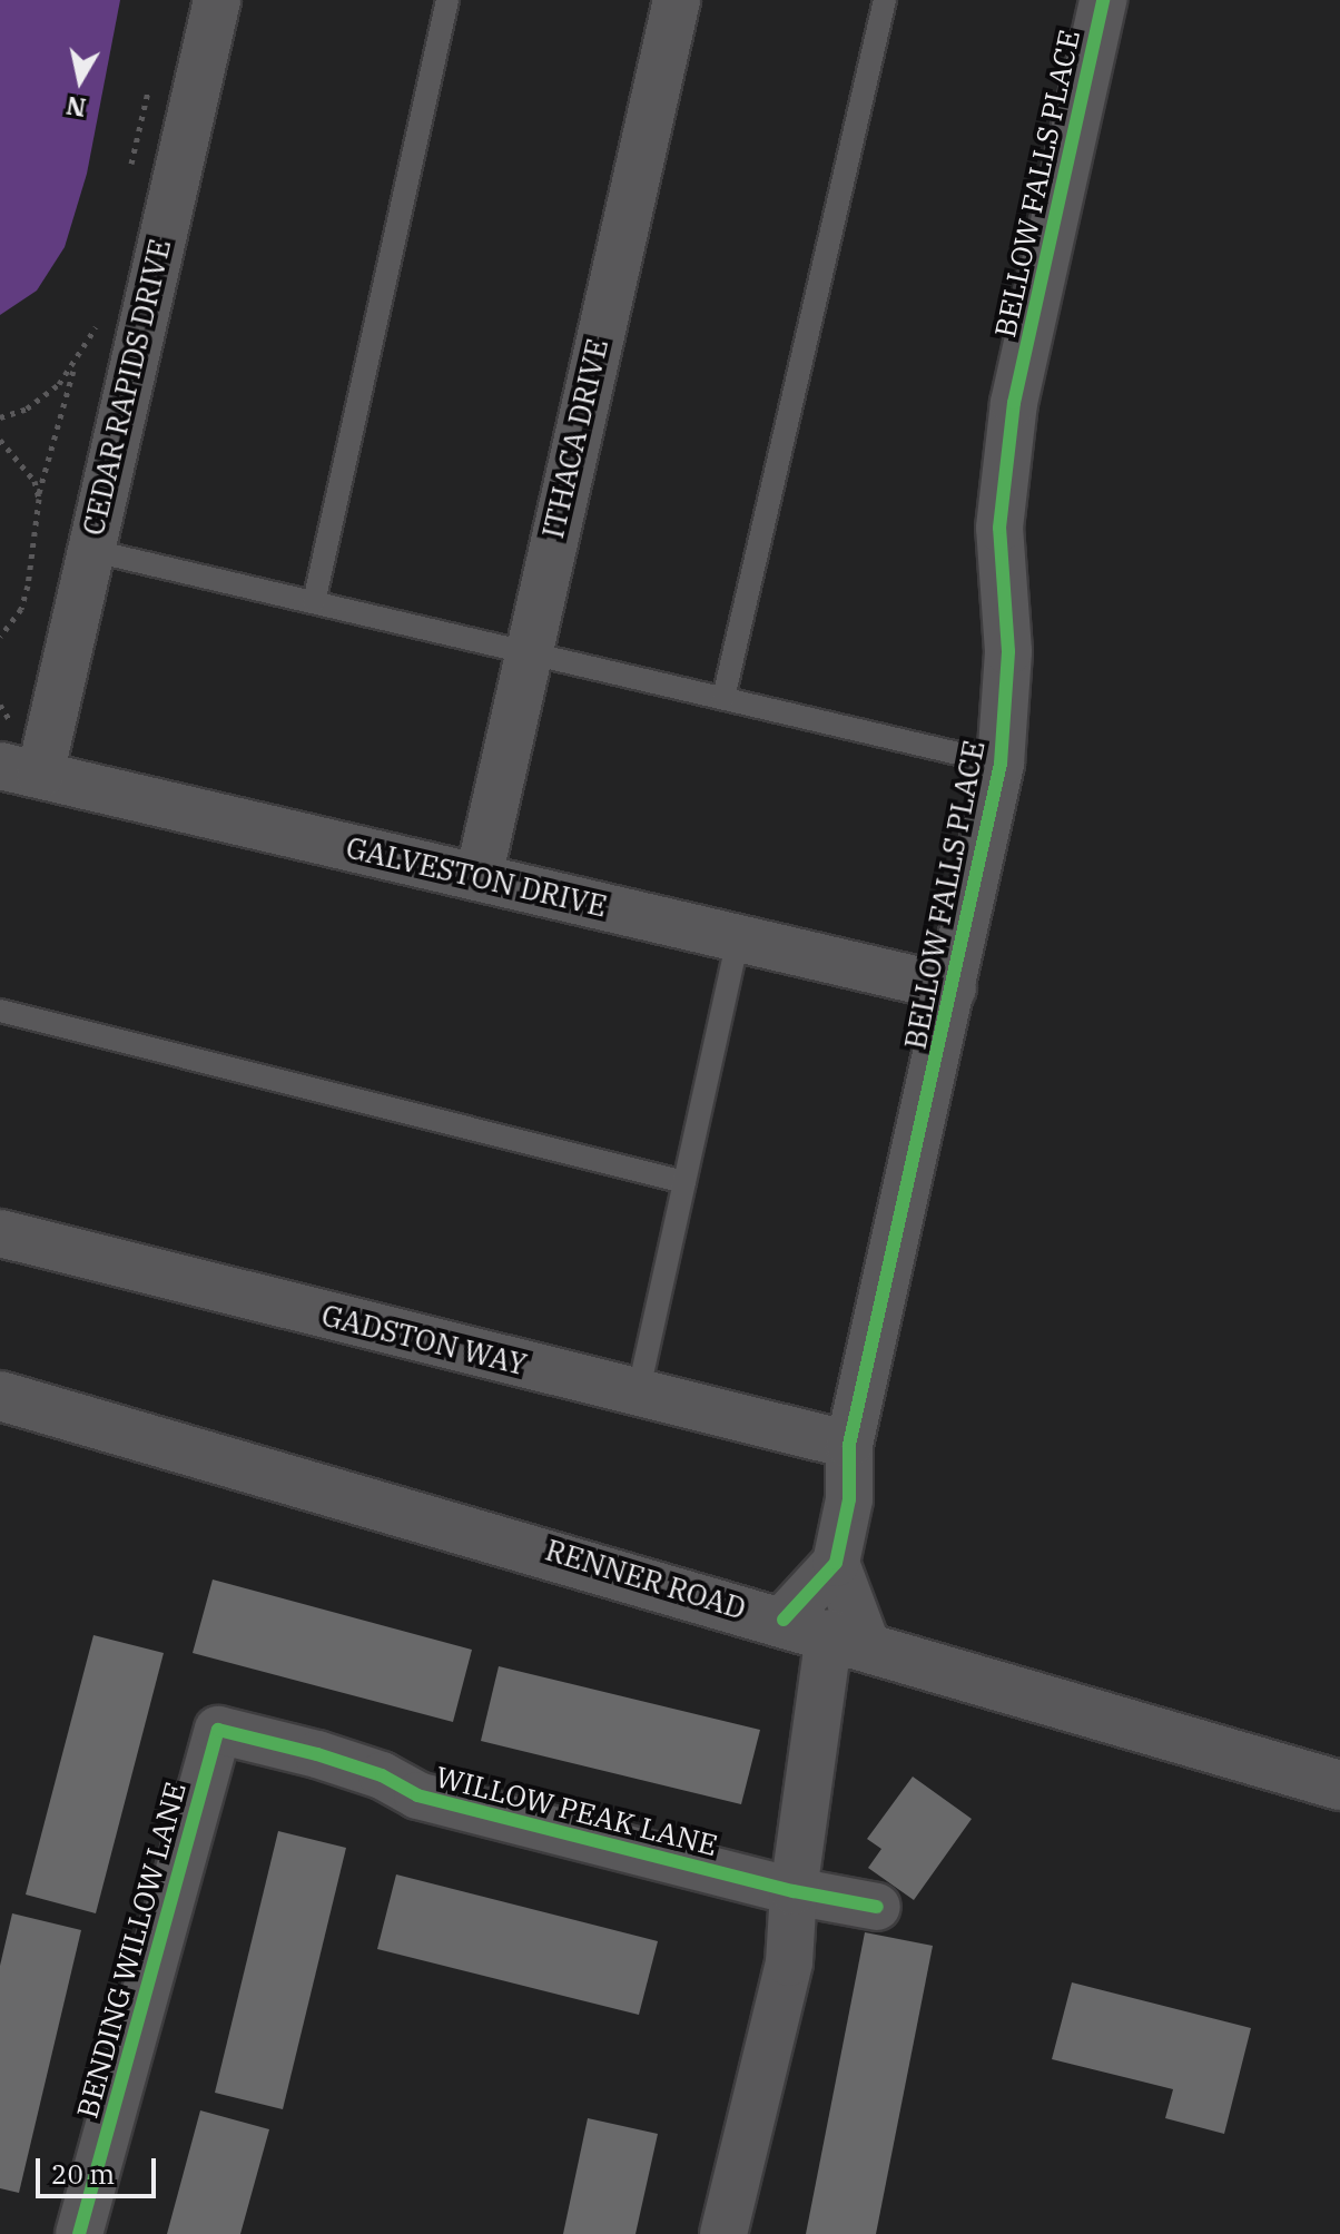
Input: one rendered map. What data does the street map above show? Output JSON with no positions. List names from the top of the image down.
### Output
{
  "streets": {
    "main road": ["RENNER ROAD"],
    "street": [
      "BELLOW FALLS PLACE",
      "CEDAR RAPIDS DRIVE",
      "ITHACA DRIVE",
      "GALVESTON DRIVE",
      "GADSTON WAY",
      "WILLOW PEAK LANE",
      "BENDING WILLOW LANE"
    ]
  },
  "crossings": [
    ["BELLOW FALLS PLACE", "GALVESTON DRIVE"],
    ["BELLOW FALLS PLACE", "GADSTON WAY"],
    ["CEDAR RAPIDS DRIVE", "GALVESTON DRIVE"],
    ["ITHACA DRIVE", "GALVESTON DRIVE"],
    ["WILLOW PEAK LANE", "BENDING WILLOW LANE"]
  ],
  "scale_bar": "20 m",
  "north": "bottom"
}
